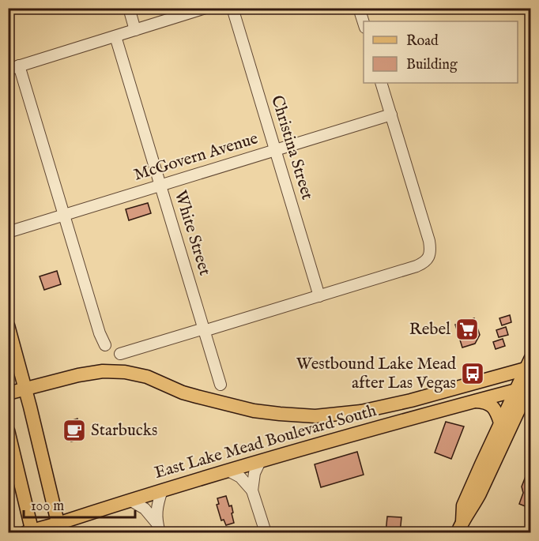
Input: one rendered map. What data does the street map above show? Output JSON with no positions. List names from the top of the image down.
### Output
{
  "streets": {
    "main road": ["East Lake Mead Boulevard South"],
    "street": ["Christina Street", "McGovern Avenue", "White Street"]
  },
  "crossings": [
    ["Christina Street", "McGovern Avenue"],
    ["McGovern Avenue", "White Street"]
  ],
  "places": {
    "supermarket": ["Rebel"],
    "bus stop": ["Westbound Lake Mead after Las Vegas"],
    "cafe": ["Starbucks"]
  },
  "legend": ["Road", "Building"],
  "scale_bar": "100 m"
}
